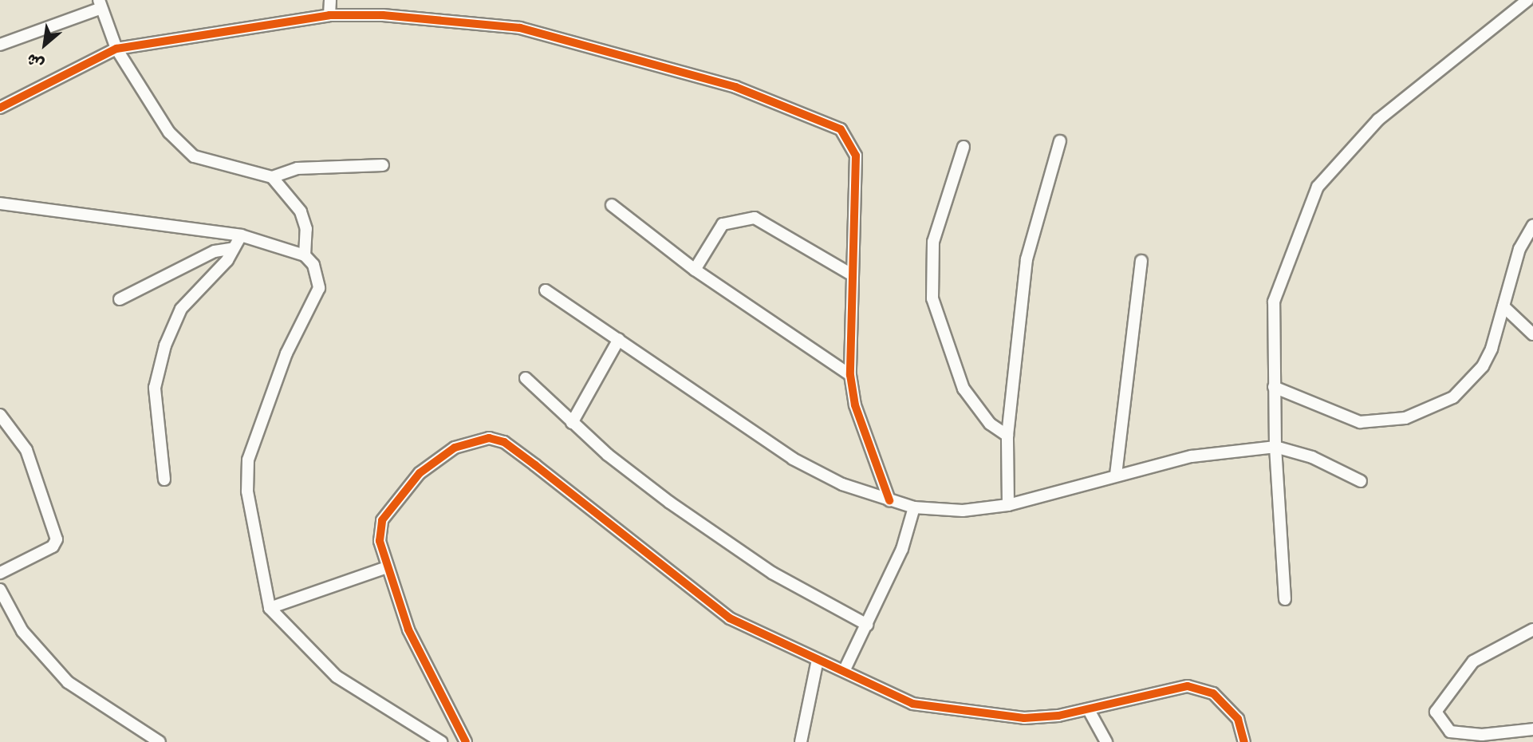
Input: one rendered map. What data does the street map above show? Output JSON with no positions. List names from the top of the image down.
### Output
{
  "north": "bottom left"
}
